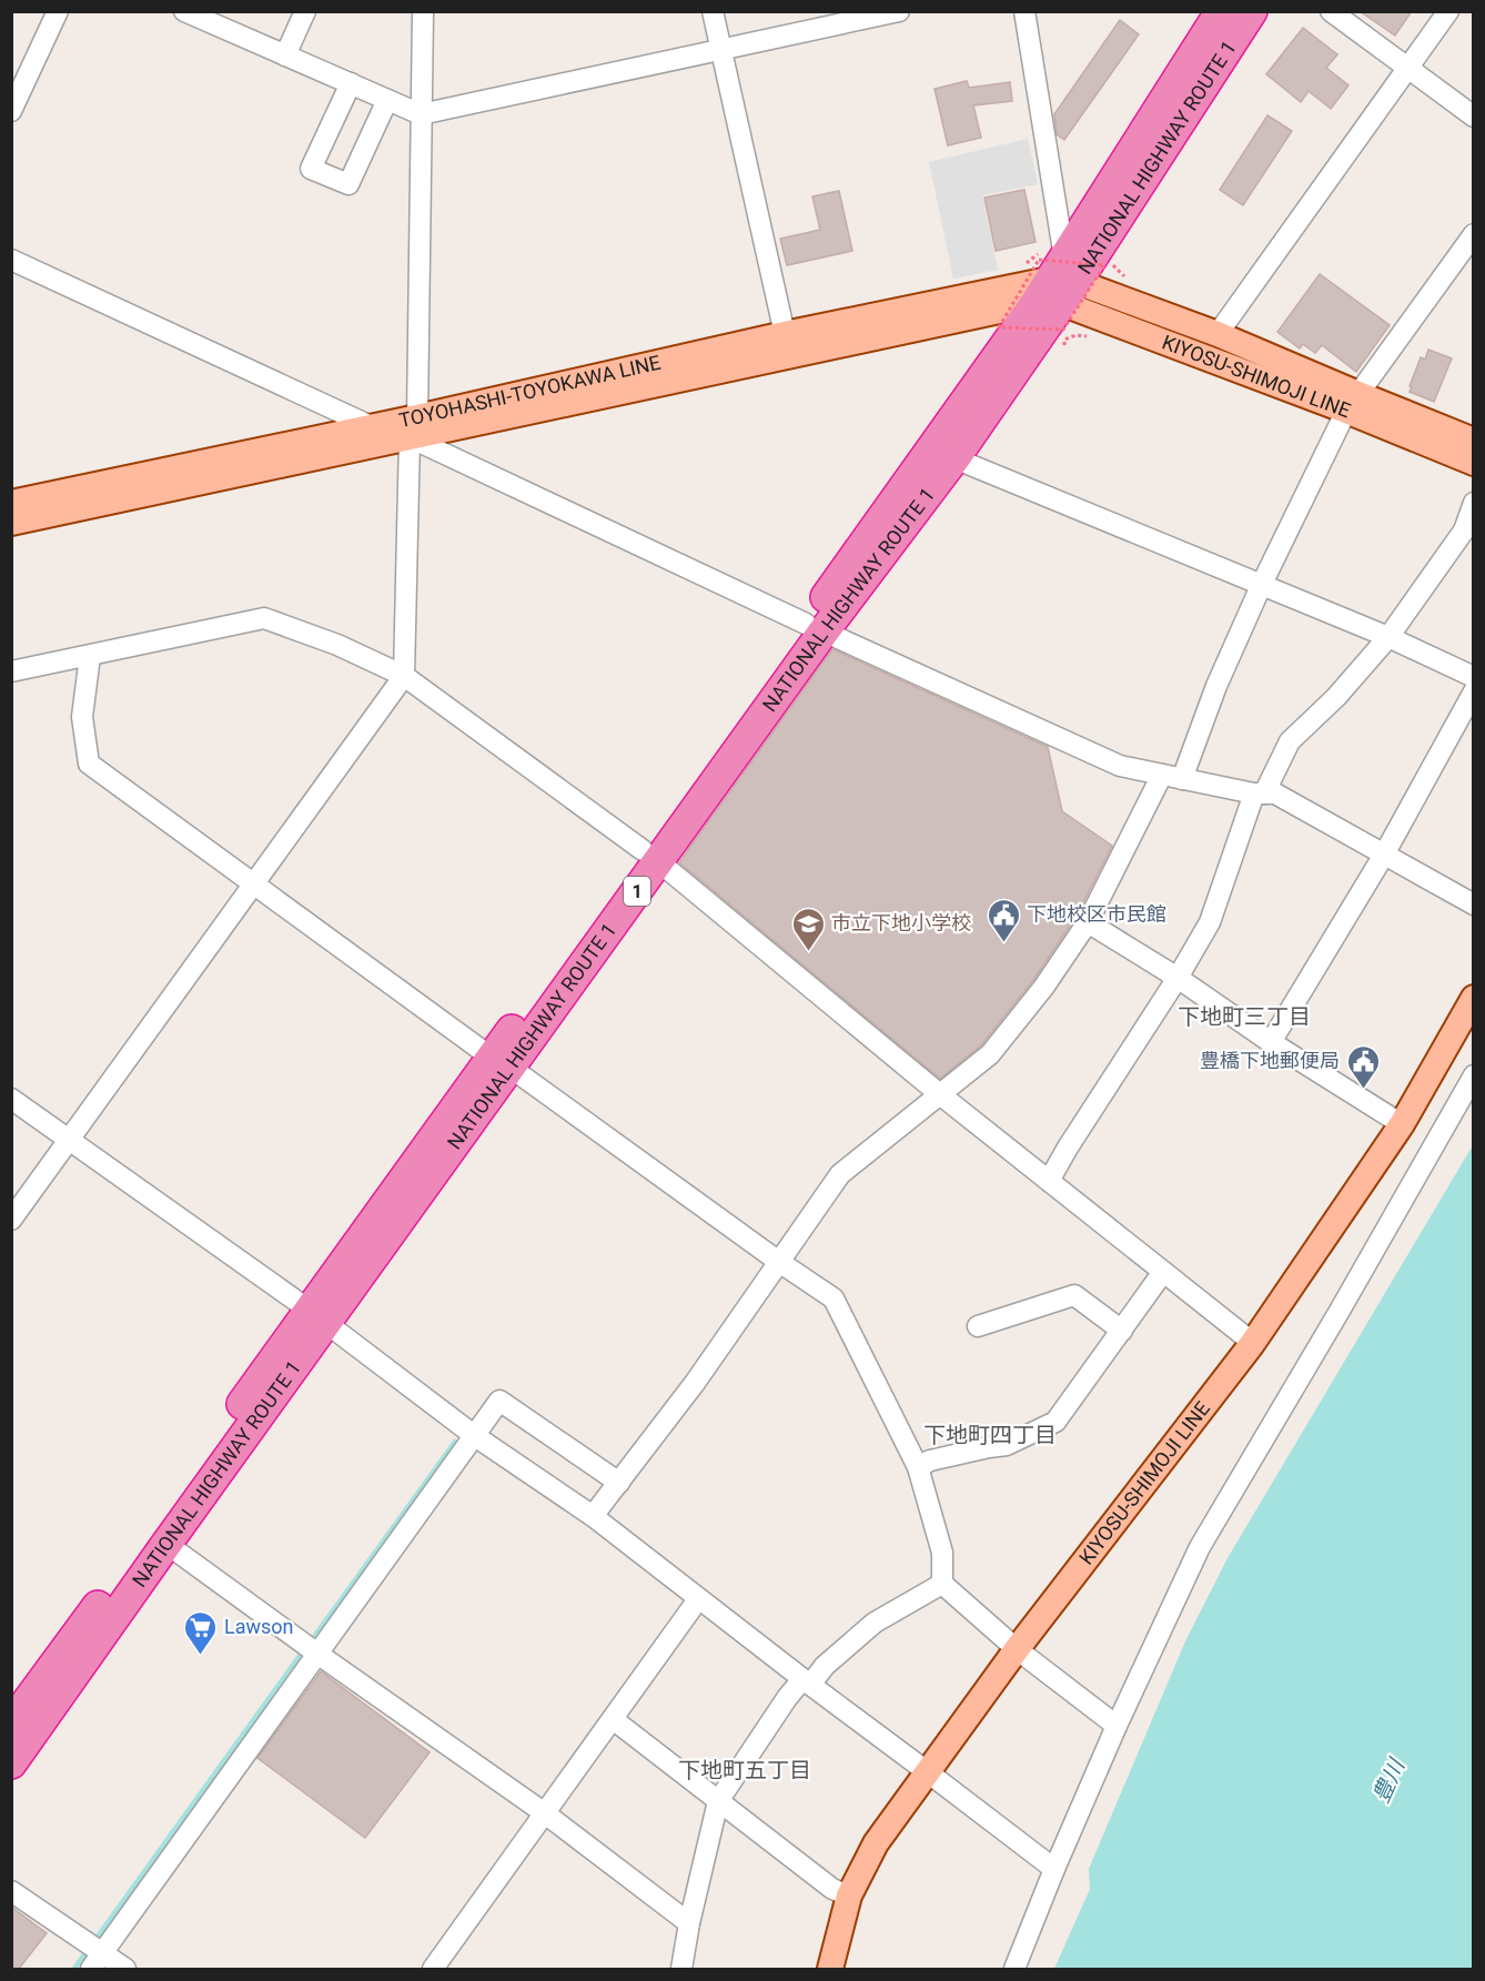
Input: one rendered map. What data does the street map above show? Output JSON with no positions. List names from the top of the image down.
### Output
{
  "streets": {
    "highway": ["NATIONAL HIGHWAY ROUTE 1", "1"],
    "main road": ["KIYOSU-SHIMOJI LINE", "TOYOHASHI-TOYOKAWA LINE"]
  },
  "crossings": [
    ["NATIONAL HIGHWAY ROUTE 1", "KIYOSU-SHIMOJI LINE"],
    ["NATIONAL HIGHWAY ROUTE 1", "TOYOHASHI-TOYOKAWA LINE"],
    ["KIYOSU-SHIMOJI LINE", "TOYOHASHI-TOYOKAWA LINE"]
  ],
  "districts": ["下地町三丁目", "下地町四丁目", "下地町五丁目"],
  "water": ["豊川"],
  "places": {
    "public building": ["下地校区市民館", "豊橋下地郵便局"],
    "school or university": ["市立下地小学校"],
    "supermarket": ["Lawson"]
  }
}
